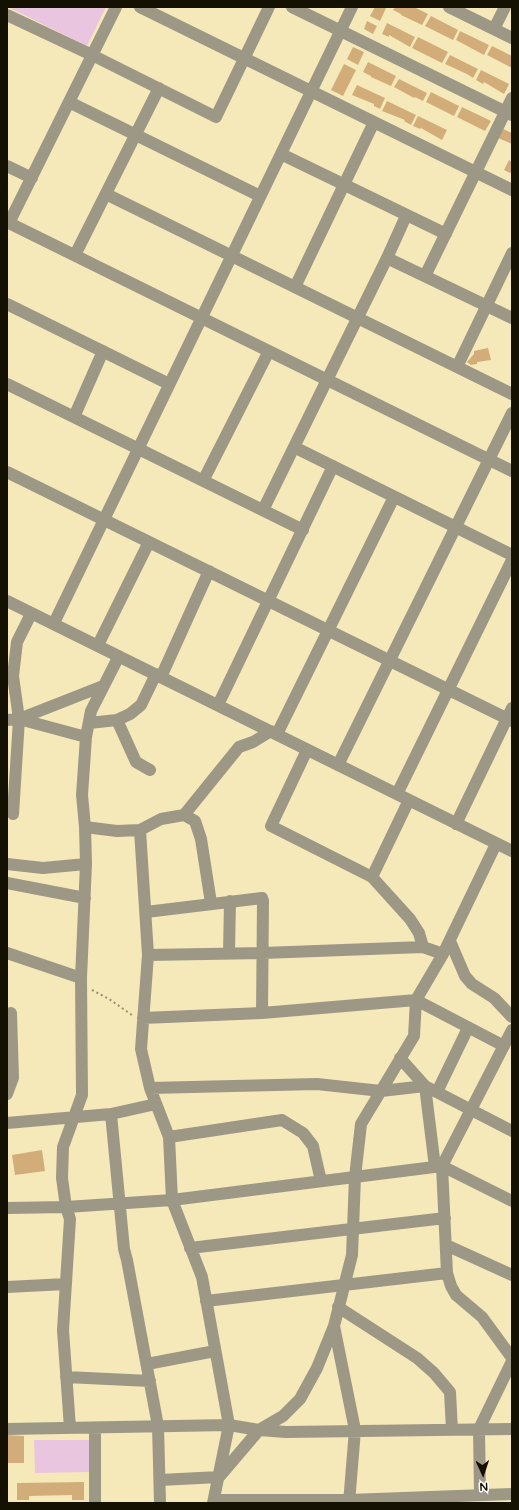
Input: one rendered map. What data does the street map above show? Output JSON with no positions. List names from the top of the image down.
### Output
{
  "north": "bottom"
}
